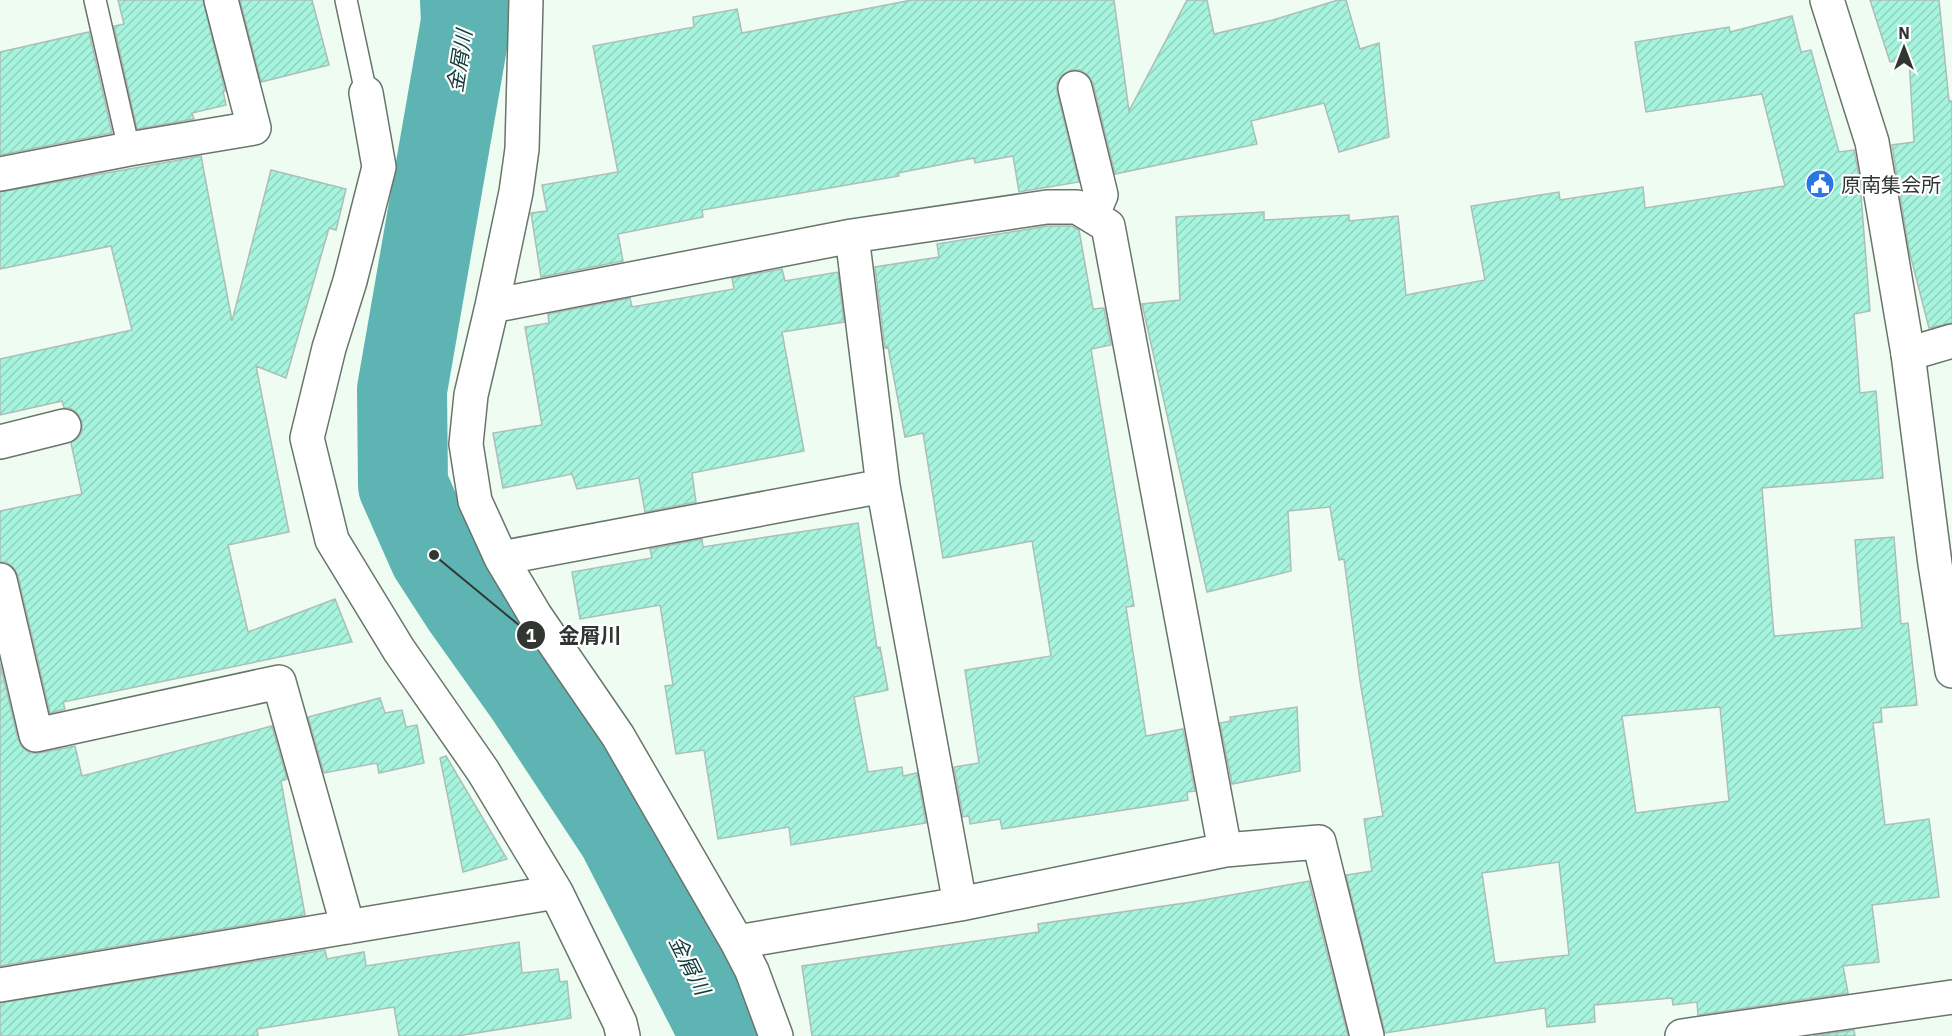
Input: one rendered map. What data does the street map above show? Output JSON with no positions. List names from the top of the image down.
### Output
{
  "water": ["金屑川"],
  "places": {
    "public building": ["原南集会所"],
    "other": ["金屑川"]
  },
  "north": "top"
}
